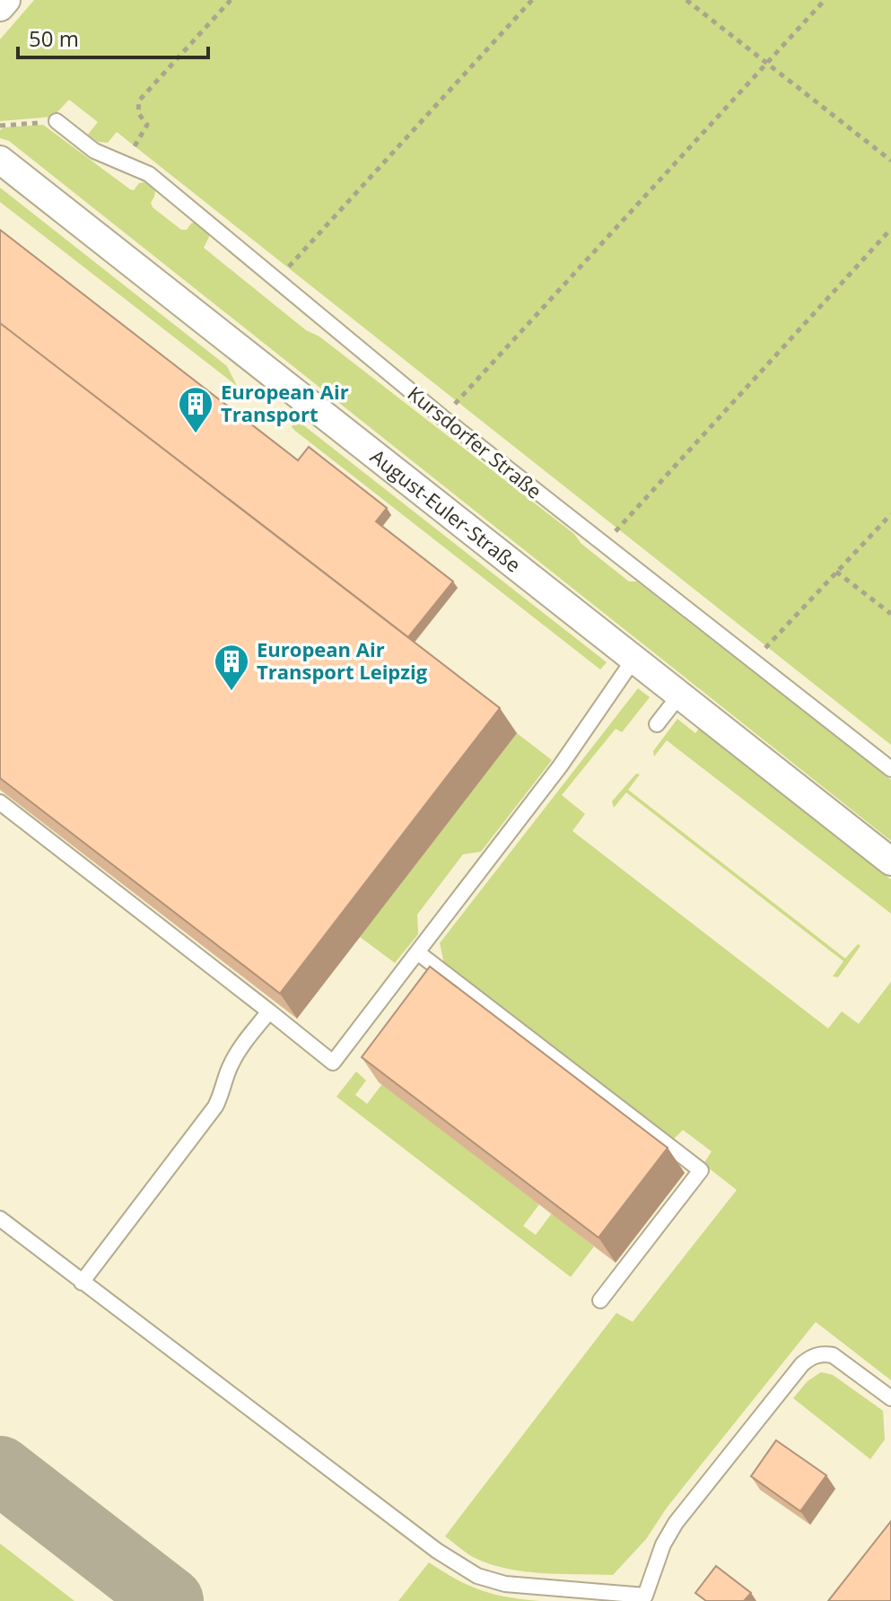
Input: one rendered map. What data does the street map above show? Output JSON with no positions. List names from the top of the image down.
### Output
{
  "streets": {
    "street": ["August-Euler-Straße"],
    "lane": ["Kursdorfer Straße"]
  },
  "places": {
    "building": ["European Air Transport", "European Air Transport Leipzig"]
  },
  "scale_bar": "50 m"
}
